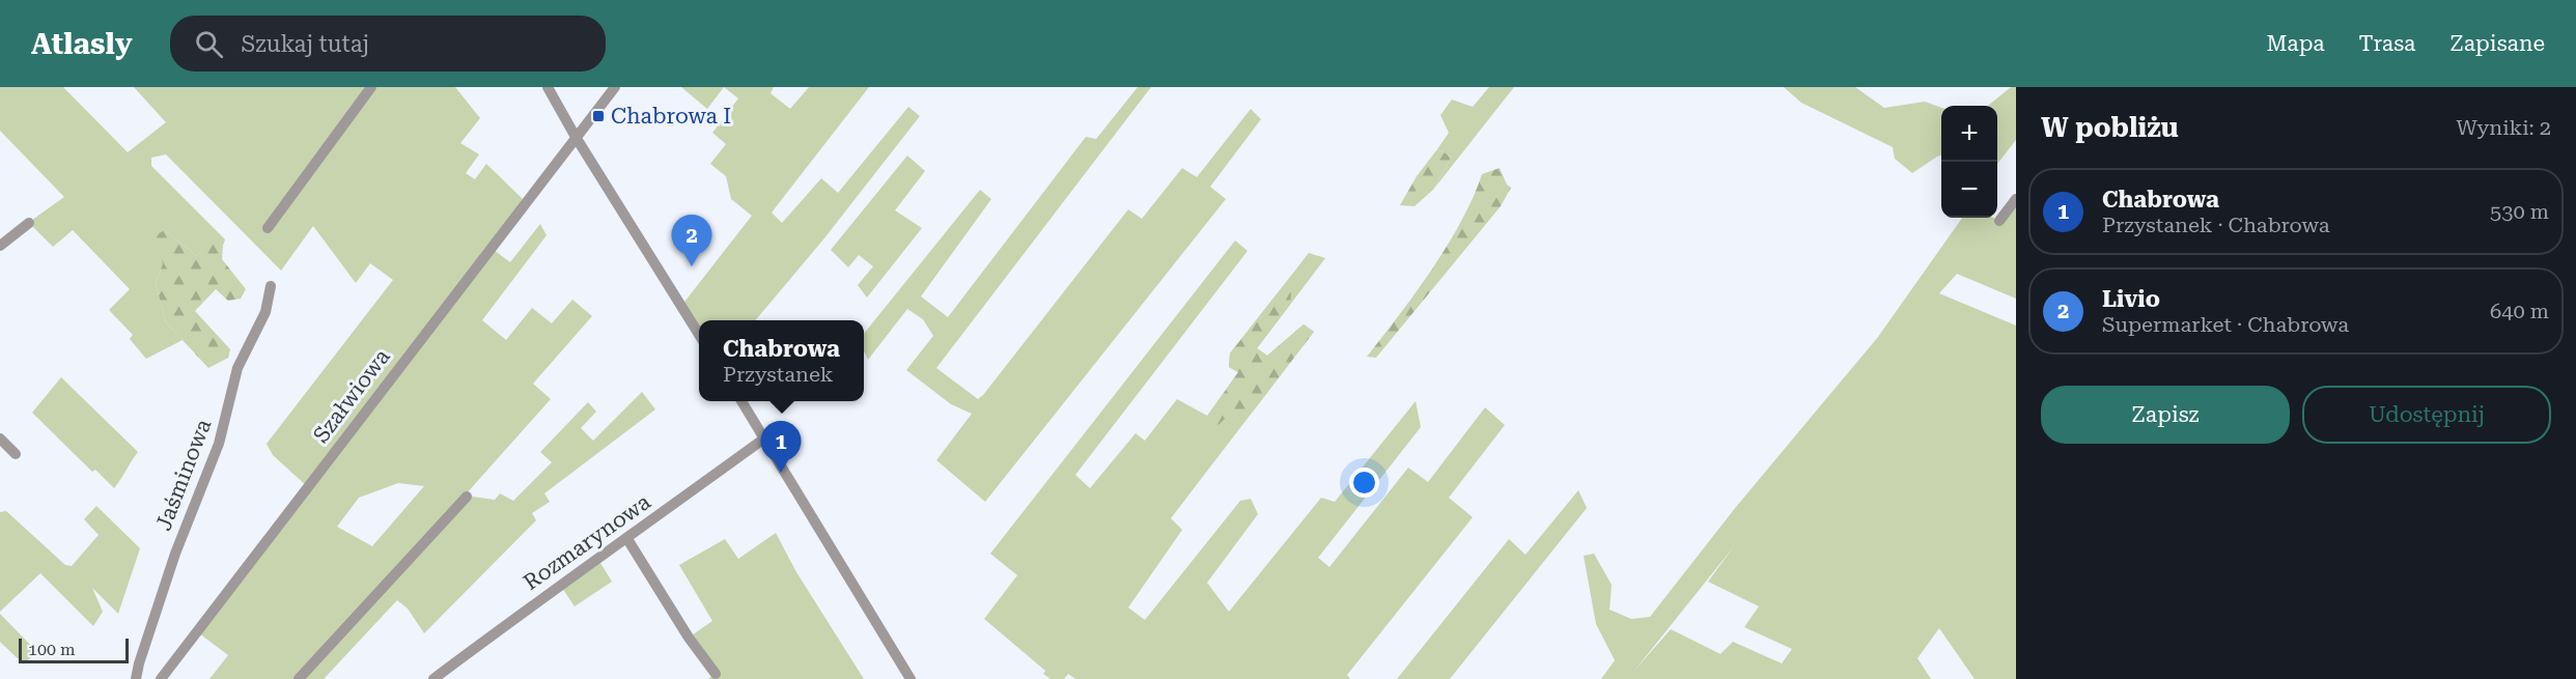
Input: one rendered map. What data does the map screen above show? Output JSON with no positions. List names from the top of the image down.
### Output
{
  "streets": {
    "street": ["Szałwiowa", "Jaśminowa", "Rozmarynowa"]
  },
  "places": {
    "transit": ["Chabrowa I"]
  },
  "scale_bar": "100 m",
  "page": {
    "header": "Atlasly",
    "search": "Szukaj tutaj",
    "nav": ["Mapa", "Trasa", "Zapisane"],
    "heading": ["W pobliżu", "Wyniki: 2"],
    "map_buttons": ["+", "−"],
    "list": [
      {
        "mark": "1",
        "name": "Chabrowa",
        "note": "Przystanek · Chabrowa",
        "value": "530 m"
      },
      {
        "mark": "2",
        "name": "Livio",
        "note": "Supermarket · Chabrowa",
        "value": "640 m"
      }
    ],
    "pins": ["2", "1"],
    "popup": ["Chabrowa", "Przystanek"],
    "buttons": ["Zapisz", "Udostępnij"],
    "scale": "100 m"
  }
}
